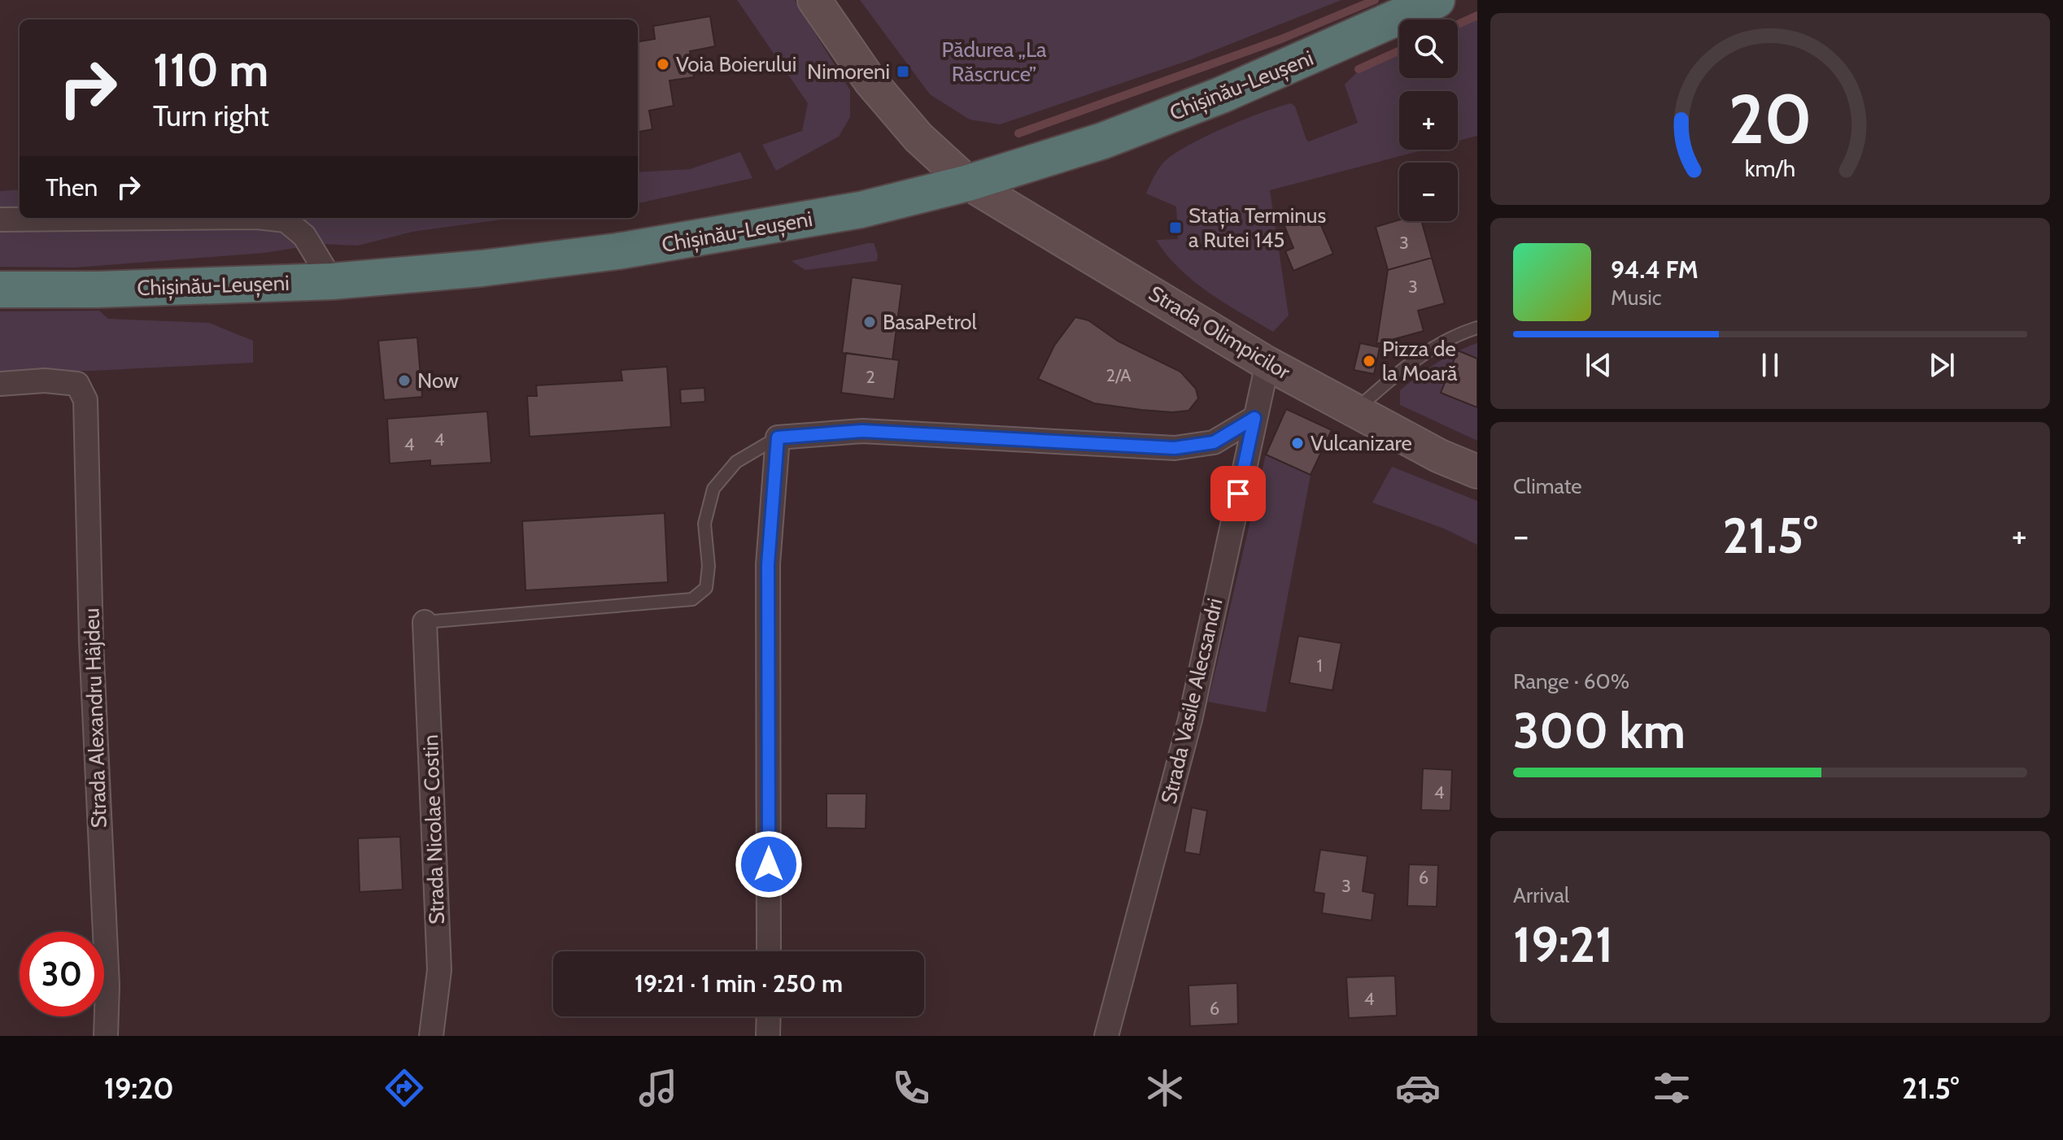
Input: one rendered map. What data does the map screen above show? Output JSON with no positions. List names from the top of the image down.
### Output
{
  "streets": {
    "highway": ["Chișinău-Leușeni"],
    "main road": ["Strada Olimpicilor"],
    "street": ["Strada Vasile Alecsandri", "Strada Alexandru Hâjdeu", "Strada Nicolae Costin"]
  },
  "crossings": [
    ["Chișinău-Leușeni", "Strada Olimpicilor"],
    ["Strada Olimpicilor", "Strada Vasile Alecsandri"]
  ],
  "parks": ["Pădurea „La Răscruce”"],
  "places": {
    "other": [
      "Voia Boierului",
      "BasaPetrol",
      "Pizza de la Moară",
      "Now",
      "Vulcanizare"
    ],
    "transit": ["Nimoreni", "Stația Terminus a Rutei 145"]
  },
  "house_numbers": [
    "3",
    "3",
    "2/A",
    "2",
    "4",
    "4",
    "1",
    "4",
    "6",
    "3",
    "4",
    "6"
  ],
  "page": {
    "map_buttons": ["+", "−"],
    "turn": ["110 m", "Turn right"],
    "then": "Then",
    "song": ["94.4 FM", "Music"],
    "tile": [
      "Climate",
      ["Range · 60%", "300 km"],
      ["Arrival", "19:21"]
    ],
    "heat": ["−", "21.5°", "+"],
    "limit": "30",
    "trip": "19:21 · 1 min · 250 m",
    "tabs": ["19:20", "21.5°"],
    "gauge": ["20", "km/h"]
  }
}
